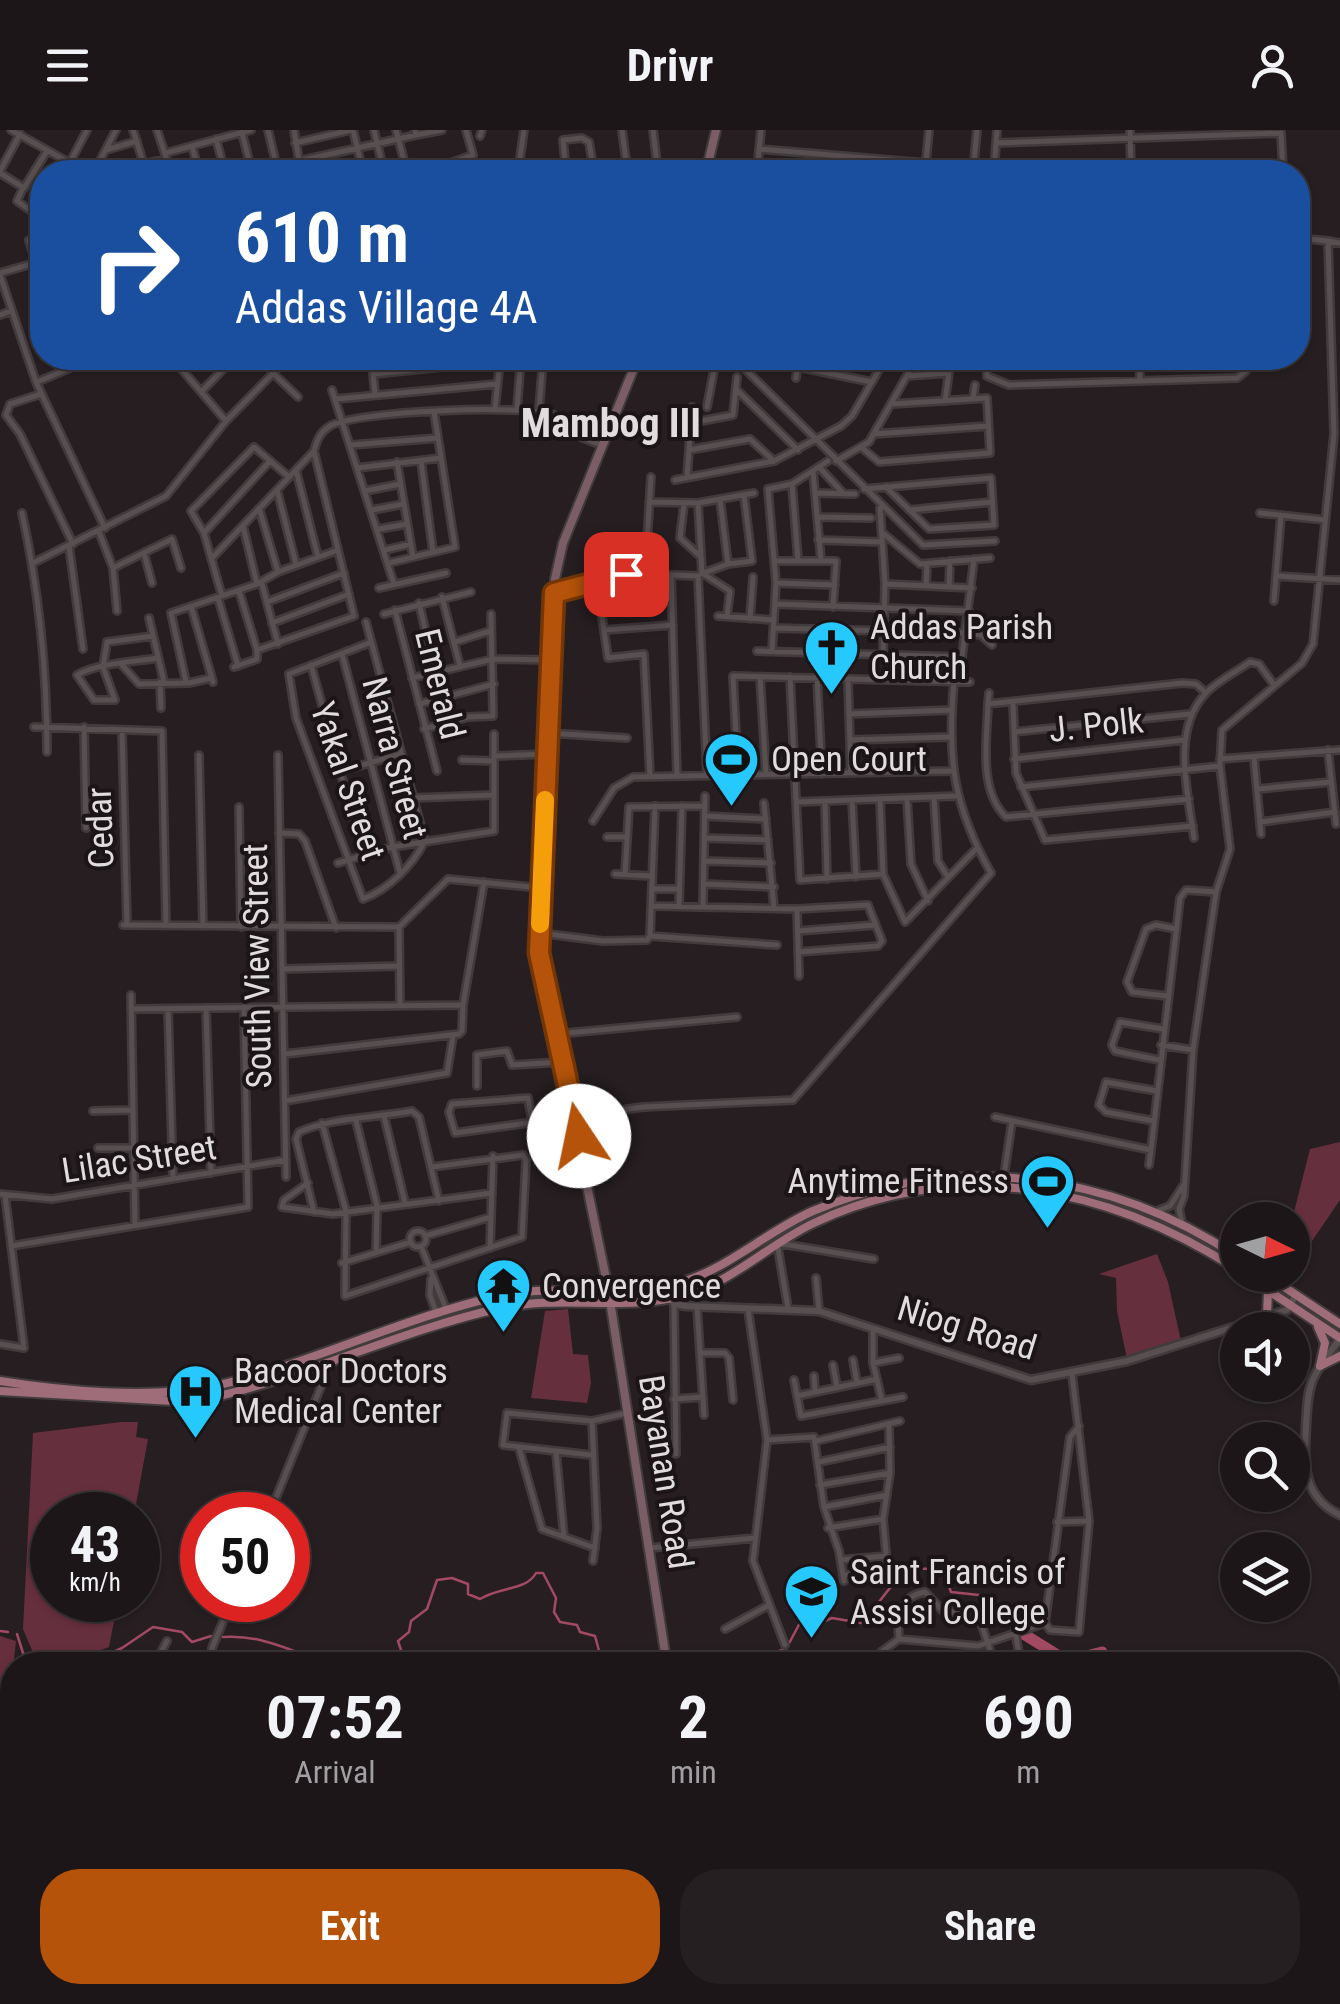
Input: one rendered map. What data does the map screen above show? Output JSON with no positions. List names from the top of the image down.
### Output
{
  "streets": {
    "main road": ["Bayanan Road"],
    "street": [
      "Emerald",
      "J. Polk",
      "Narra Street",
      "Yakal Street",
      "Cedar",
      "South View Street",
      "Lilac Street",
      "Niog Road"
    ]
  },
  "crossings": [
    ["Narra Street", "Yakal Street"],
    ["South View Street", "Lilac Street"]
  ],
  "districts": ["Mambog III"],
  "places": {
    "church": ["Addas Parish Church"],
    "sports": ["Open Court", "Anytime Fitness"],
    "temple": ["Convergence"],
    "hospital": ["Bacoor Doctors Medical Center"],
    "school or university": ["Saint Francis of Assisi College"]
  },
  "north": "right",
  "page": {
    "header": "Drivr",
    "turn": ["610 m", "Addas Village 4A"],
    "speed": "43 km/h",
    "limit": "50",
    "eta": [
      "07:52",
      "Arrival",
      "2",
      "min",
      "690",
      "m"
    ],
    "buttons": ["Exit", "Share"]
  }
}
